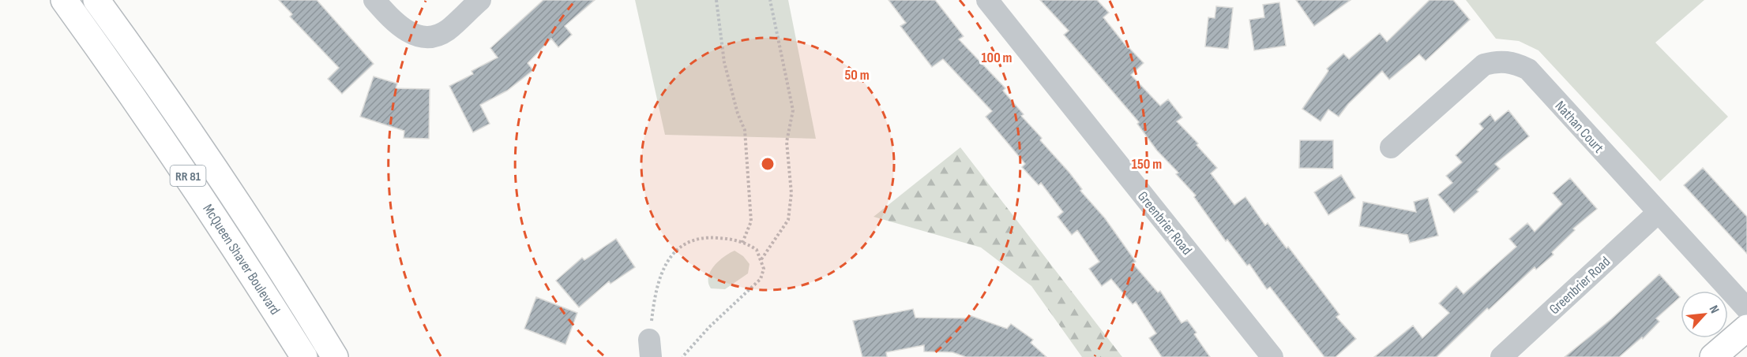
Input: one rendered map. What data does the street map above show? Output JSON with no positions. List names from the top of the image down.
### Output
{
  "streets": {
    "main road": ["RR 81", "McQueen Shaver Boulevard"],
    "street": ["Nathan Court", "Greenbrier Road"]
  },
  "crossings": [
    ["Nathan Court", "Greenbrier Road"]
  ],
  "north": "top right",
  "rings": ["100 m", "50 m", "150 m"]
}
